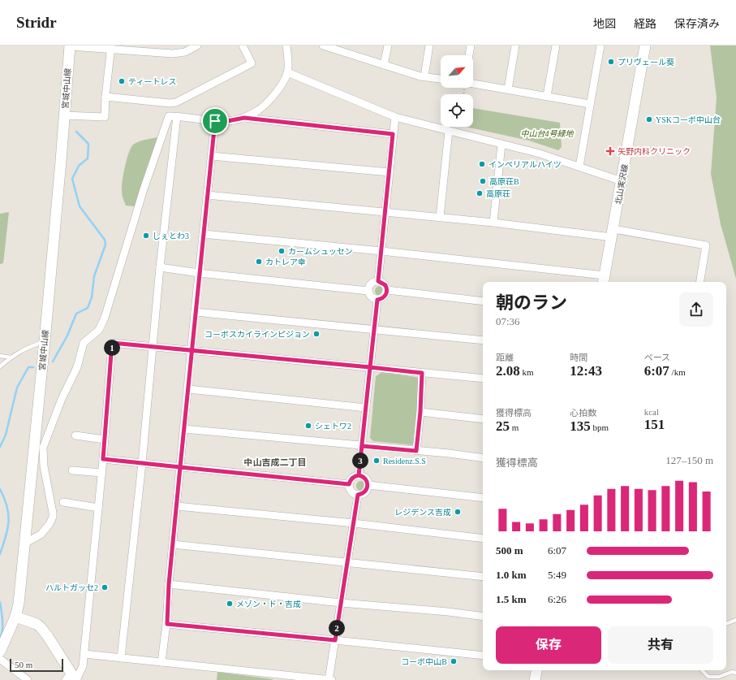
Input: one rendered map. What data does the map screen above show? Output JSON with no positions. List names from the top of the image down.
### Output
{
  "streets": {
    "street": ["宮城中山線", "北山実沢線"]
  },
  "districts": ["中山吉成二丁目"],
  "parks": ["中山台4号緑地"],
  "places": {
    "other": [
      "プリヴェール葵",
      "ティートレス",
      "YSKコーポ中山台",
      "インペリアルハイツ",
      "高原荘B",
      "高原荘",
      "しぇとわ3",
      "カームシュッセン",
      "カトレア幸",
      "コーポスカイラインピジョン",
      "シェトワ2",
      "Residenz.S.S",
      "レジデンス吉成",
      "ハルトガッセ2",
      "メゾン・ド・吉成",
      "コーポ中山B"
    ],
    "health": ["矢野内科クリニック"]
  },
  "scale_bar": "50 m",
  "north": "top right",
  "page": {
    "header": "Stridr",
    "nav": ["地図", "経路", "保存済み"],
    "heading": ["朝のラン", "07:36"],
    "stats": [
      ["距離", "2.08 km"],
      ["時間", "12:43"],
      ["ペース", "6:07 /km"],
      ["獲得標高", "25 m"],
      ["心拍数", "135 bpm"],
      ["kcal", "151"]
    ],
    "pins": ["1", "3", "2"],
    "chart": ["獲得標高", "127–150 m"],
    "list": [
      {
        "name": "500 m",
        "note": "6:07"
      },
      {
        "name": "1.0 km",
        "note": "5:49"
      },
      {
        "name": "1.5 km",
        "note": "6:26"
      }
    ],
    "buttons": ["保存", "共有"],
    "scale": "50 m"
  }
}
